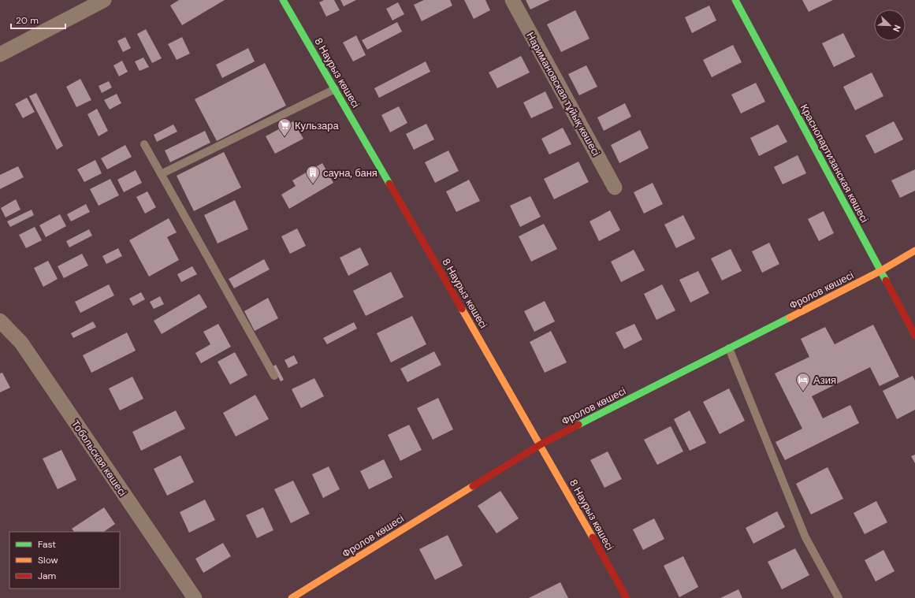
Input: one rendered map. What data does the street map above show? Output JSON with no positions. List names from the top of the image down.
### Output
{
  "streets": {
    "street": [
      "8 Наурыз көшесі",
      "Наримановская тұйық көшесі",
      "Краснопартизанская көшесі",
      "Фролов көшесі",
      "Тобольская көшесі"
    ]
  },
  "crossings": [
    ["8 Наурыз көшесі", "Фролов көшесі"],
    ["Краснопартизанская көшесі", "Фролов көшесі"]
  ],
  "places": {
    "supermarket": ["Кульзара"],
    "building": ["сауна, баня"],
    "hotel": ["Азия"]
  },
  "legend": ["Fast", "Slow", "Jam"],
  "scale_bar": "20 m",
  "north": "bottom right"
}
